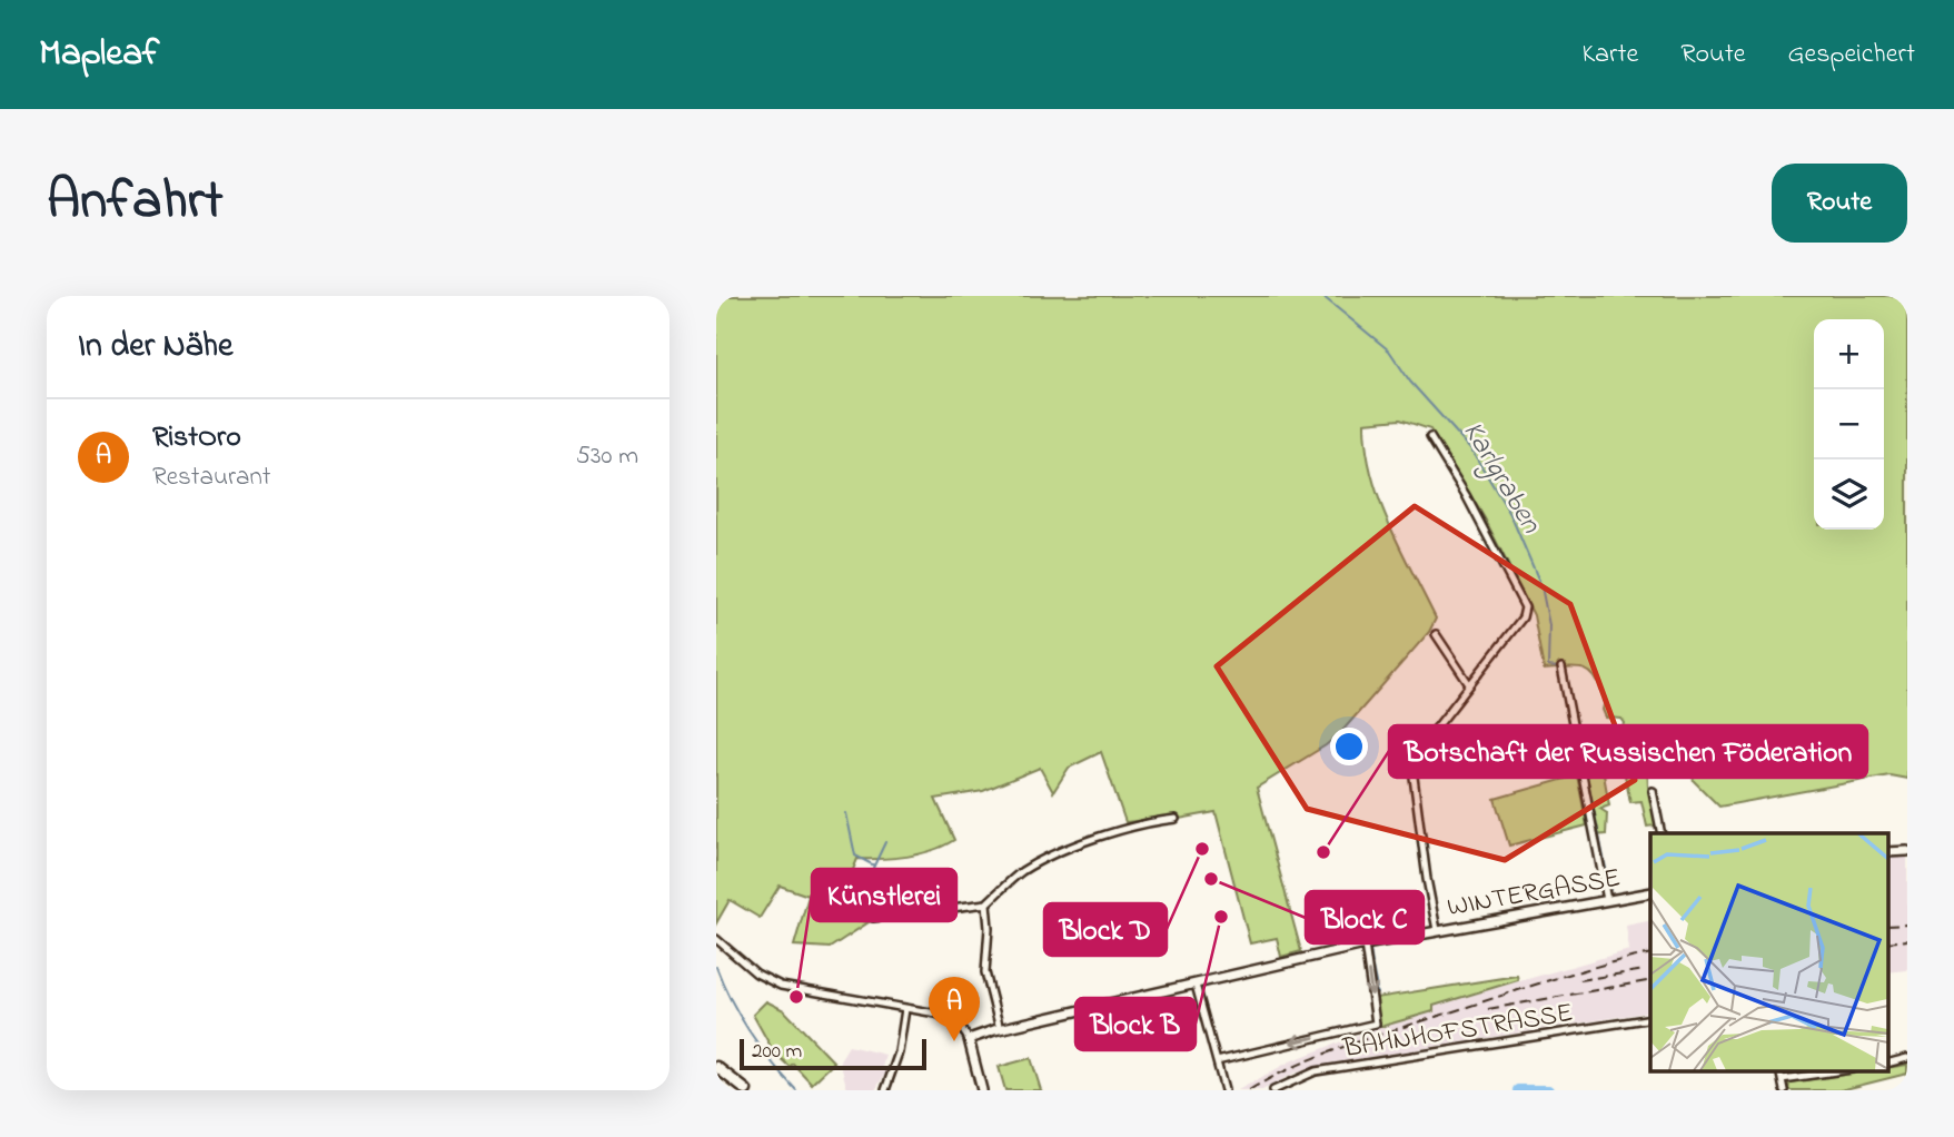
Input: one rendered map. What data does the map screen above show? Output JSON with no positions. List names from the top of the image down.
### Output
{
  "streets": {
    "street": ["WINTERGASSE", "BAHNHOFSTRASSE"]
  },
  "water": ["Karlgraben"],
  "places": [
    "Block D",
    "Botschaft der Russischen Föderation",
    "Block C",
    "Block B",
    "Künstlerei"
  ],
  "scale_bar": "200 m",
  "page": {
    "header": "Mapleaf",
    "nav": ["Karte", "Route", "Gespeichert"],
    "title": "Anfahrt",
    "buttons": "Route",
    "heading": "In der Nähe",
    "map_buttons": ["+", "−"],
    "list": [
      {
        "mark": "A",
        "name": "RistOro",
        "note": "Restaurant",
        "value": "530 m"
      }
    ],
    "pins": "A",
    "scale": "200 m"
  }
}
